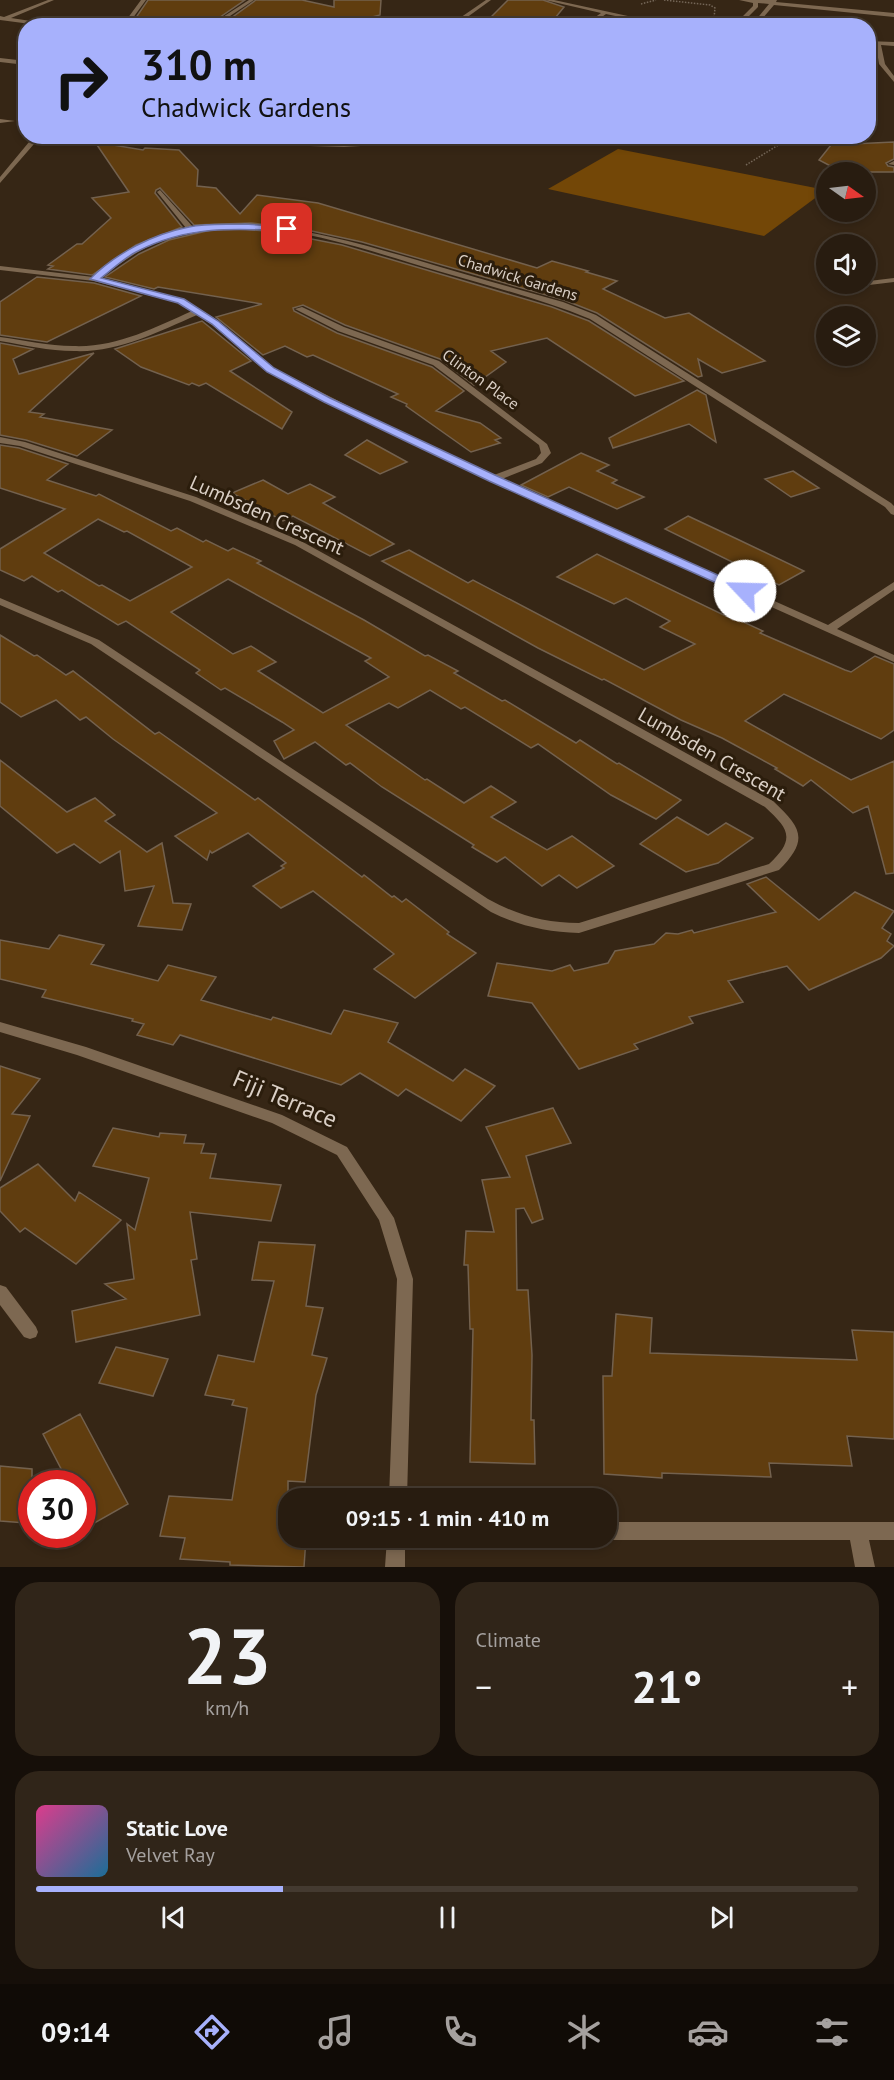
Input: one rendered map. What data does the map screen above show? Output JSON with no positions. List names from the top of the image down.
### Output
{
  "streets": {
    "street": [
      "Chadwick Gardens",
      "Clinton Place",
      "Lumbsden Crescent",
      "Fiji Terrace"
    ]
  },
  "north": "right",
  "page": {
    "turn": ["310 m", "Chadwick Gardens"],
    "limit": "30",
    "trip": "09:15 · 1 min · 410 m",
    "tile": [
      ["23", "km/h"],
      "Climate"
    ],
    "heat": ["−", "21°", "+"],
    "song": ["Static Love", "Velvet Ray"],
    "tabs": "09:14"
  }
}
